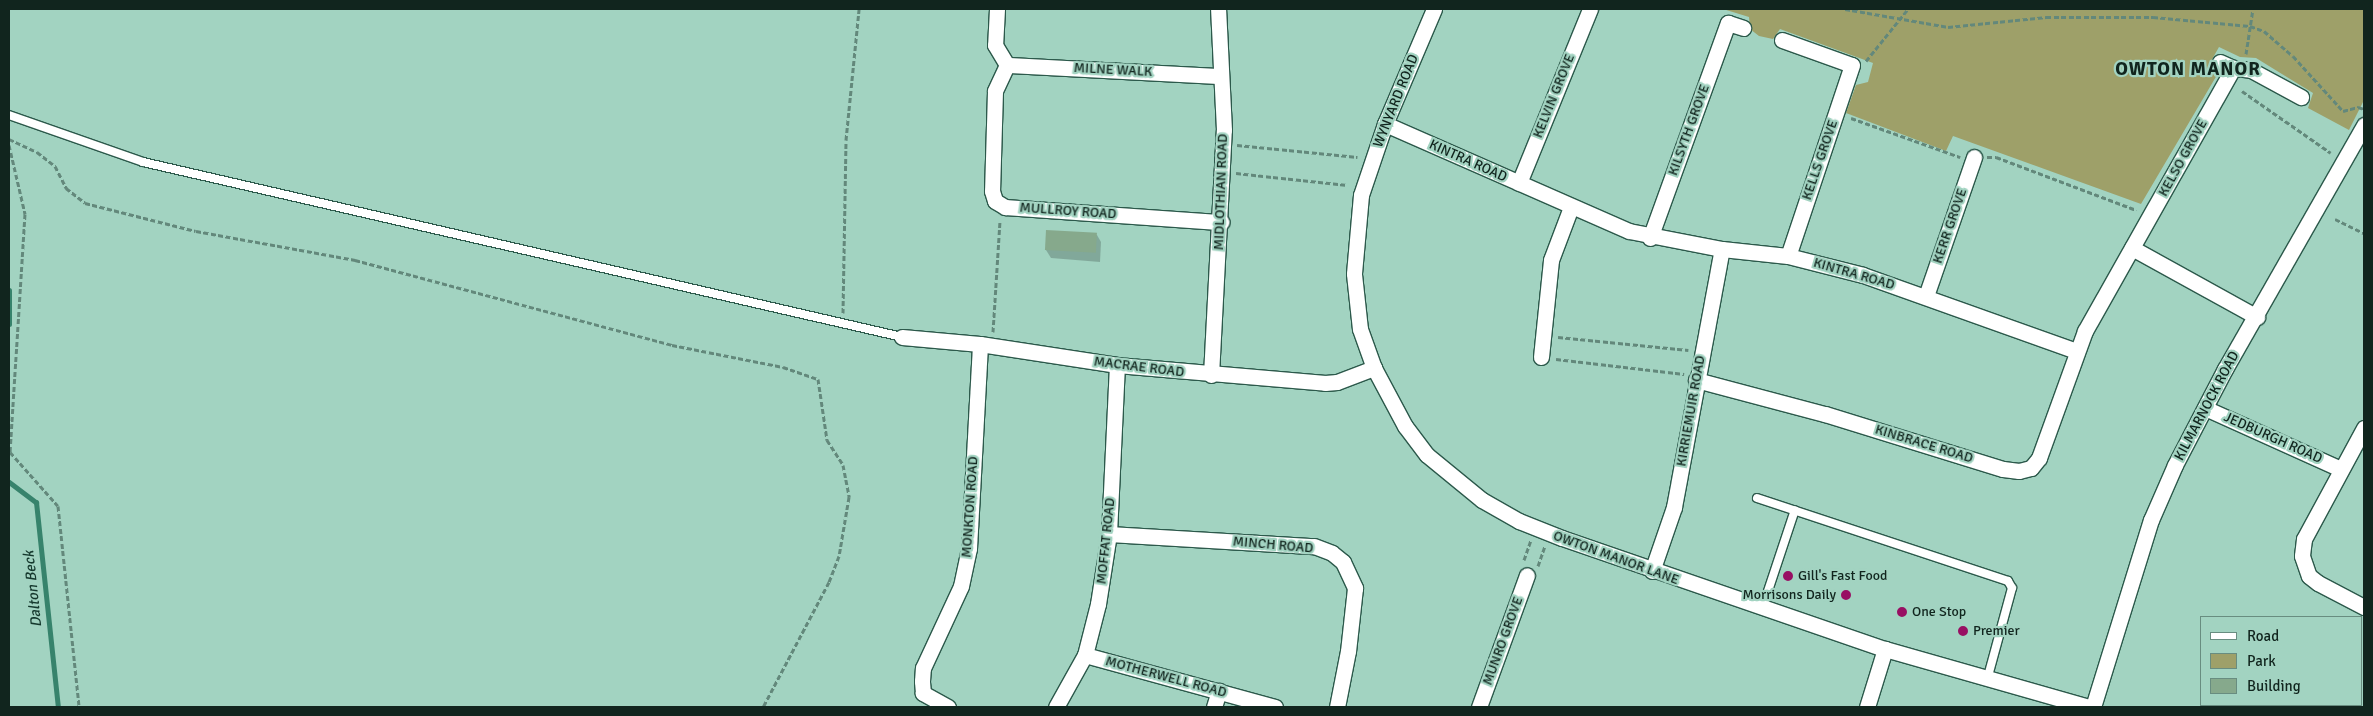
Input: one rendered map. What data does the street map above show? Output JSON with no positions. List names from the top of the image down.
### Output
{
  "streets": {
    "street": [
      "MILNE WALK",
      "KELVIN GROVE",
      "WYNYARD ROAD",
      "KILSYTH GROVE",
      "KELSO GROVE",
      "KELLS GROVE",
      "KINTRA ROAD",
      "MIDLOTHIAN ROAD",
      "MULLROY ROAD",
      "KERR GROVE",
      "MACRAE ROAD",
      "KILMARNOCK ROAD",
      "KIRRIEMUIR ROAD",
      "JEDBURGH ROAD",
      "KINBRACE ROAD",
      "MONKTON ROAD",
      "MOFFAT ROAD",
      "MINCH ROAD",
      "OWTON MANOR LANE",
      "MUNRO GROVE",
      "MOTHERWELL ROAD"
    ]
  },
  "crossings": [
    ["MILNE WALK", "MIDLOTHIAN ROAD"],
    ["MILNE WALK", "MULLROY ROAD"],
    ["KELVIN GROVE", "KINTRA ROAD"],
    ["WYNYARD ROAD", "KINTRA ROAD"],
    ["WYNYARD ROAD", "OWTON MANOR LANE"],
    ["KILSYTH GROVE", "KINTRA ROAD"],
    ["KELLS GROVE", "KINTRA ROAD"],
    ["KINTRA ROAD", "KERR GROVE"],
    ["KINTRA ROAD", "KIRRIEMUIR ROAD"],
    ["KINTRA ROAD", "KINBRACE ROAD"],
    ["MIDLOTHIAN ROAD", "MULLROY ROAD"],
    ["MIDLOTHIAN ROAD", "MACRAE ROAD"],
    ["MACRAE ROAD", "MONKTON ROAD"],
    ["MACRAE ROAD", "MOFFAT ROAD"],
    ["MACRAE ROAD", "OWTON MANOR LANE"],
    ["KILMARNOCK ROAD", "JEDBURGH ROAD"],
    ["KIRRIEMUIR ROAD", "KINBRACE ROAD"],
    ["KIRRIEMUIR ROAD", "OWTON MANOR LANE"],
    ["MOFFAT ROAD", "MINCH ROAD"],
    ["MOFFAT ROAD", "MOTHERWELL ROAD"]
  ],
  "districts": ["OWTON MANOR"],
  "water": ["Dalton Beck"],
  "places": [
    "Gill's Fast Food",
    "Morrisons Daily",
    "One Stop",
    "Premier"
  ],
  "legend": ["Road", "Park", "Building"]
}
